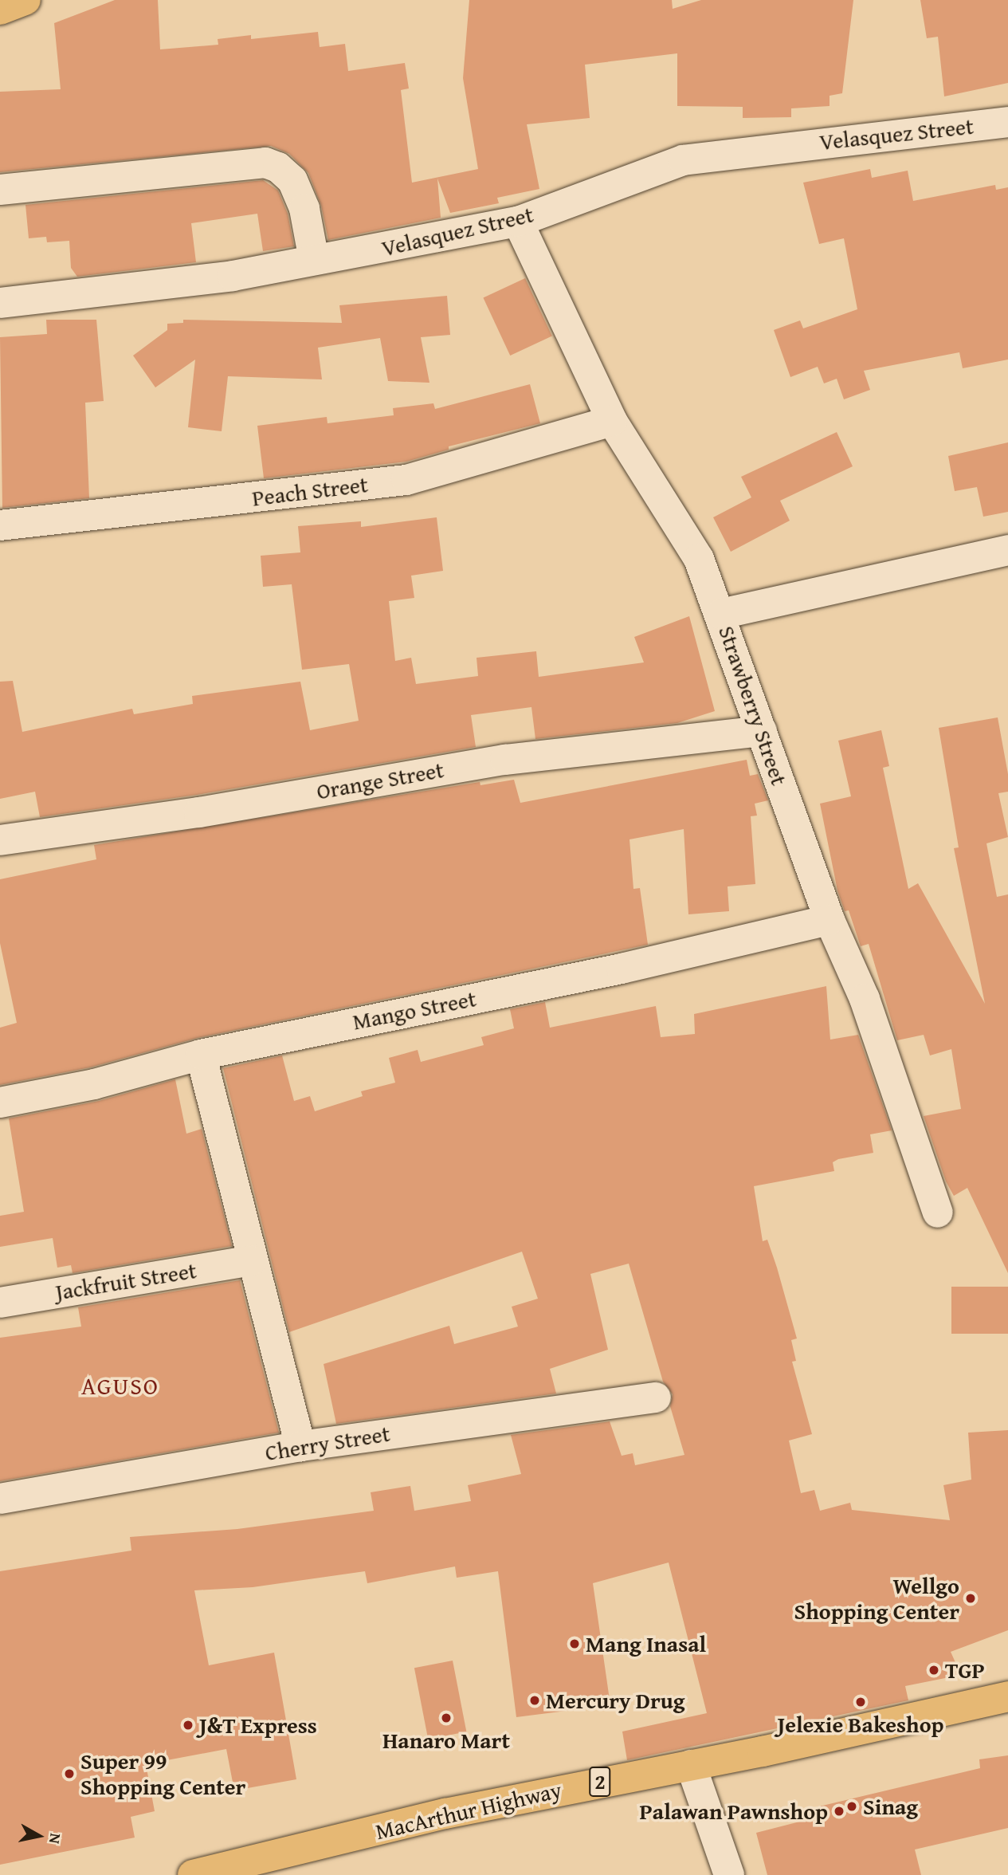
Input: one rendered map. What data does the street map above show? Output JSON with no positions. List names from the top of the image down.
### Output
{
  "streets": {
    "main road": ["2", "MacArthur Highway"],
    "street": [
      "Velasquez Street",
      "Peach Street",
      "Strawberry Street",
      "Orange Street",
      "Mango Street",
      "Jackfruit Street",
      "Cherry Street"
    ]
  },
  "crossings": [
    ["Velasquez Street", "Strawberry Street"],
    ["Peach Street", "Strawberry Street"],
    ["Strawberry Street", "Orange Street"],
    ["Strawberry Street", "Mango Street"]
  ],
  "districts": ["AGUSO"],
  "places": [
    "Wellgo Shopping Center",
    "Mang Inasal",
    "TGP",
    "Mercury Drug",
    "Jelexie Bakeshop",
    "Hanaro Mart",
    "J&T Express",
    "Super 99 Shopping Center",
    "Sinag",
    "Palawan Pawnshop"
  ],
  "north": "right"
}
